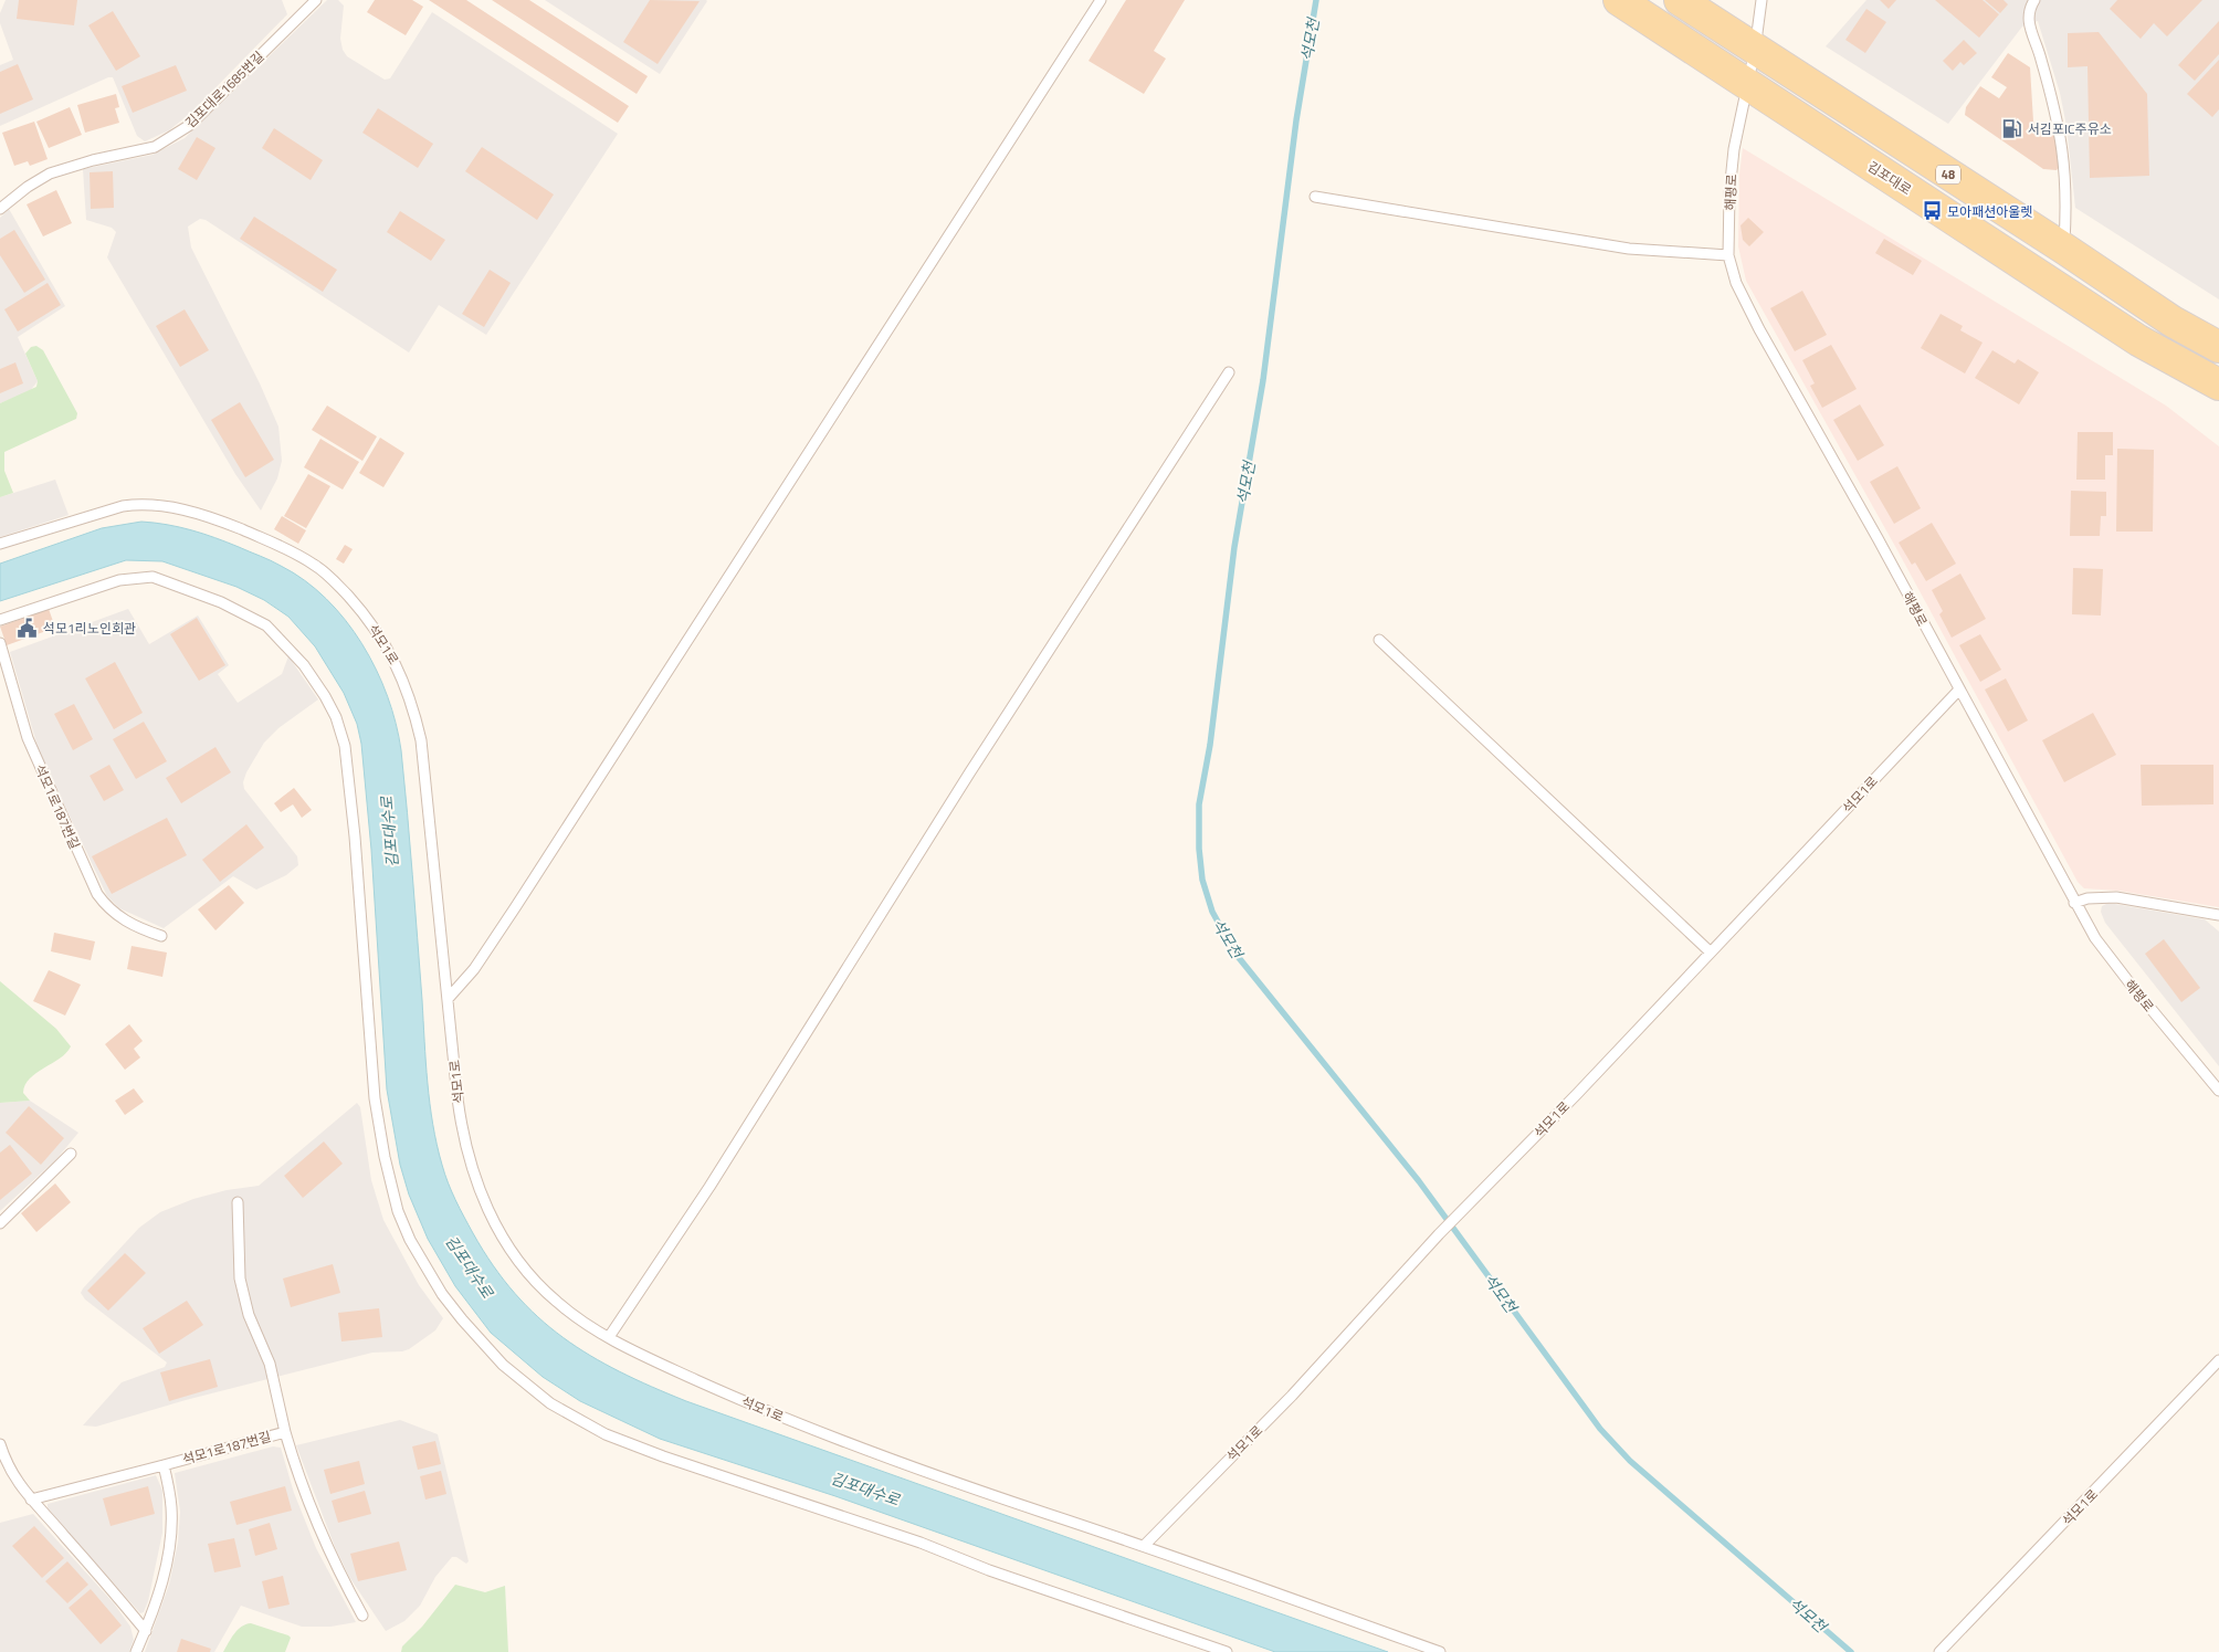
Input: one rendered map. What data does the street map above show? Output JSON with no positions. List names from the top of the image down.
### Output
{
  "streets": {
    "main road": ["48", "김포대로"],
    "lane": [
      "김포대로1685번길",
      "해평로",
      "석모1로",
      "석모1로187번길"
    ]
  },
  "crossings": [
    ["48", "해평로"],
    ["김포대로", "해평로"],
    ["해평로", "석모1로"]
  ],
  "water": ["석모천", "김포대수로"],
  "places": {
    "fuel station": ["서김포IC주유소"],
    "bus stop": ["모아패션아울렛"],
    "public building": ["석모1리노인회관"]
  }
}
